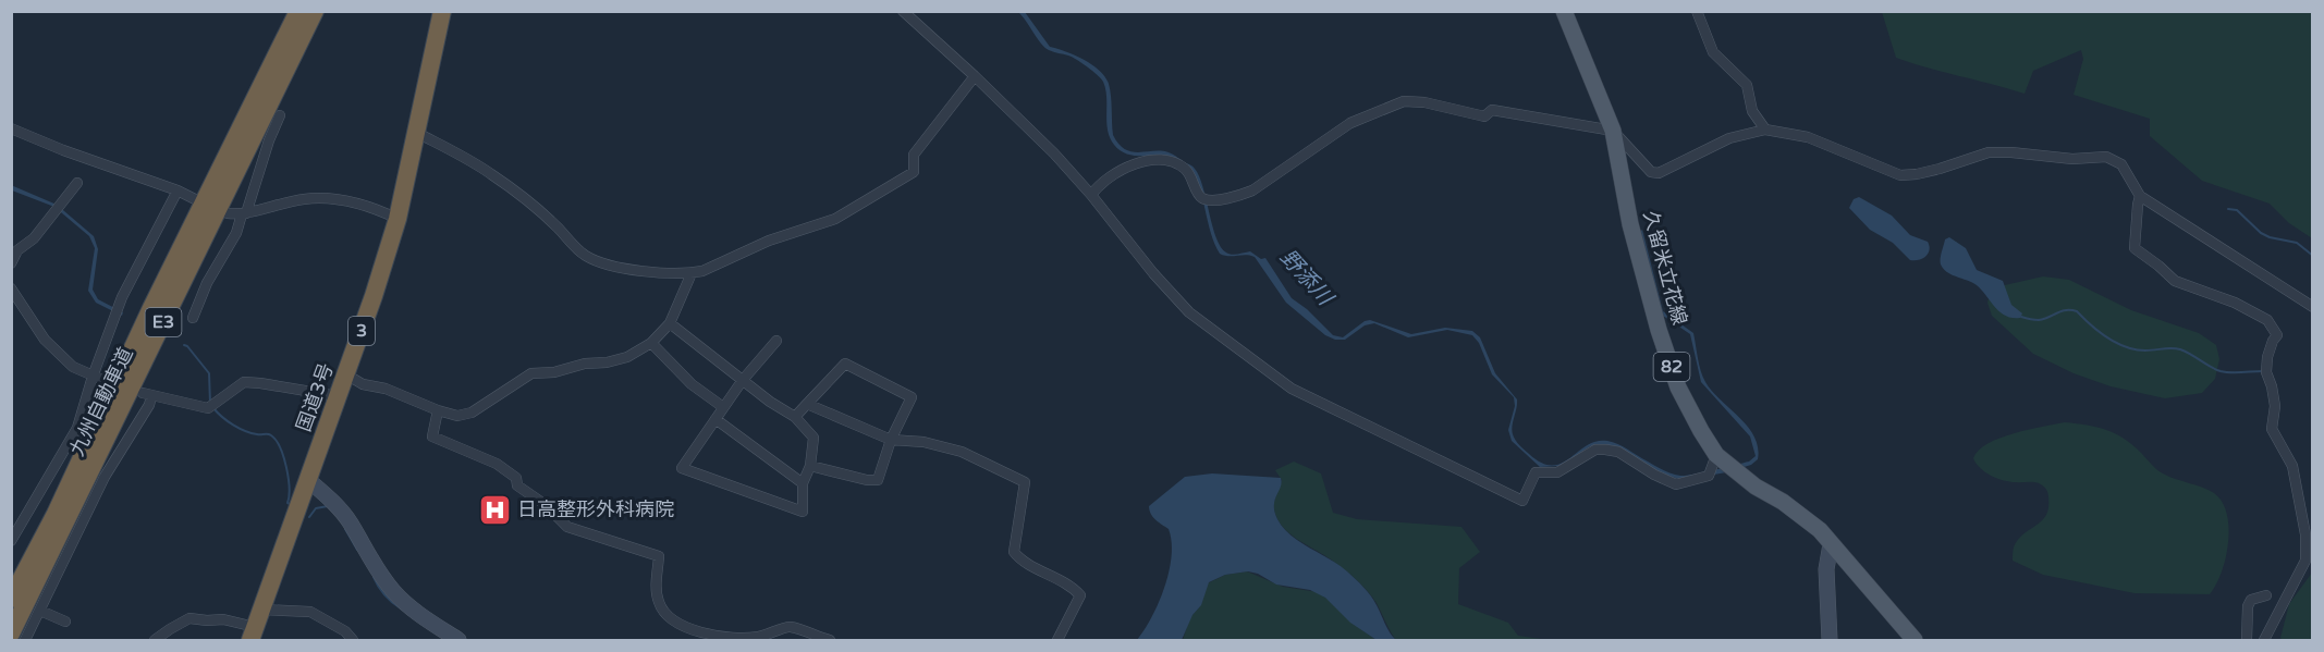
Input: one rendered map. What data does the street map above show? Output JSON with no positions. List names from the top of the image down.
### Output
{
  "streets": {
    "highway": [
      "E3",
      "3",
      "国道3号",
      "九州自動車道"
    ],
    "main road": ["久留米立花線", "82"]
  },
  "water": ["野添川"],
  "places": {
    "hospital": ["日高整形外科病院"]
  }
}
